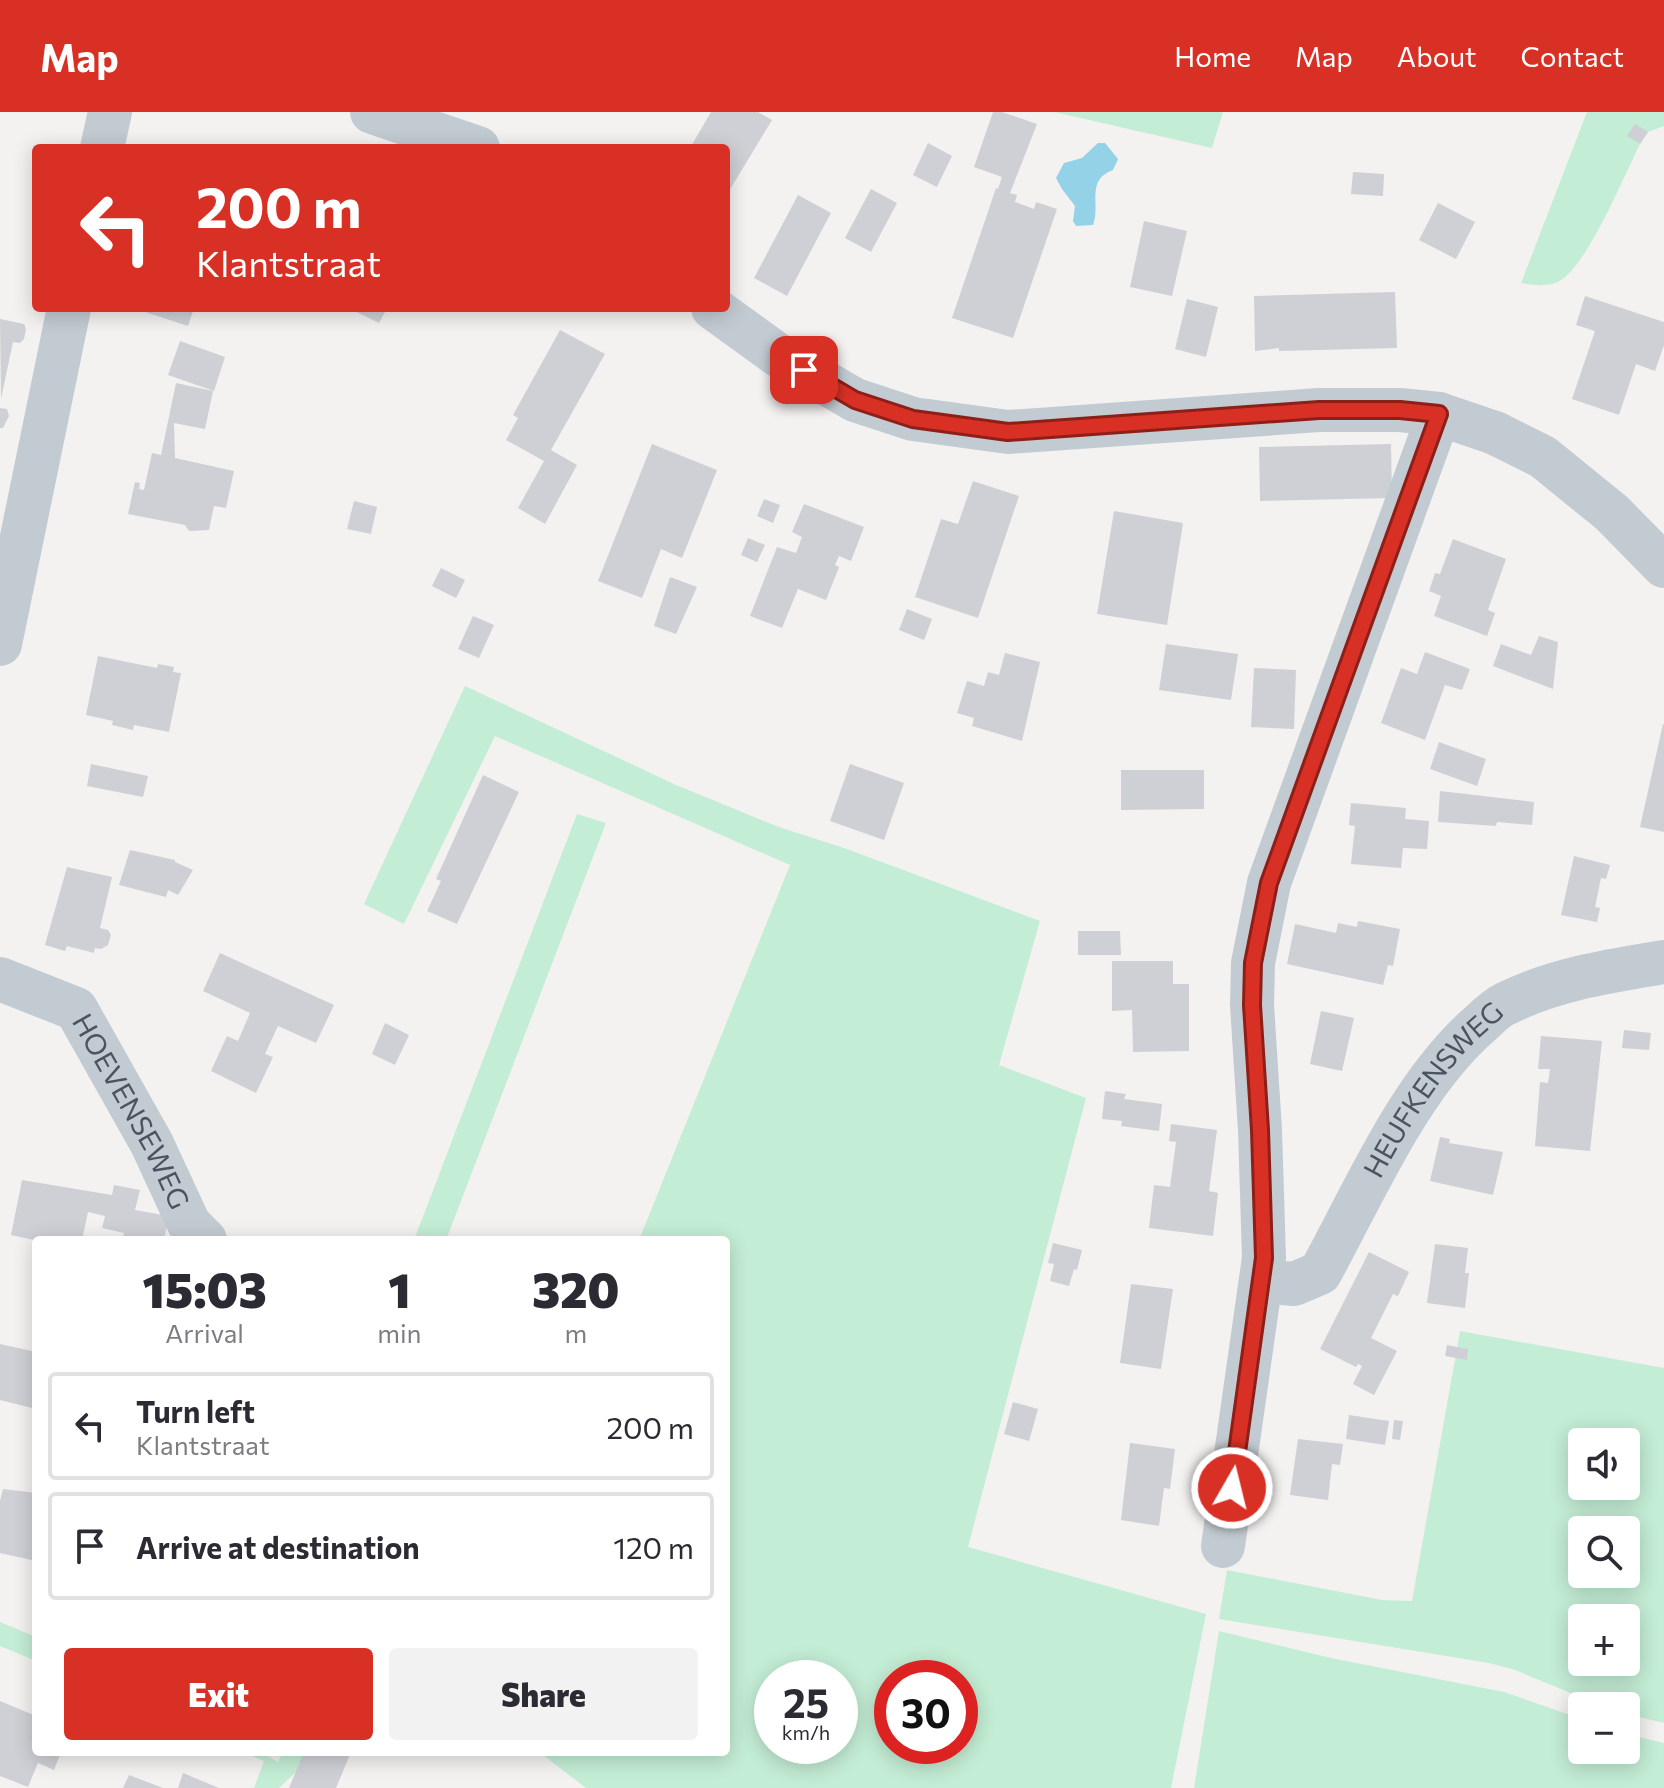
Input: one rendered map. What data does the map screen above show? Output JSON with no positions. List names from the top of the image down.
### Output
{
  "streets": {
    "street": ["HEUFKENSWEG", "HOEVENSEWEG"]
  },
  "page": {
    "header": "Map",
    "nav": [
      "Home",
      "Map",
      "About",
      "Contact"
    ],
    "turn": ["200 m", "Klantstraat"],
    "eta": [
      "15:03",
      "Arrival",
      "1",
      "min",
      "320",
      "m"
    ],
    "list": [
      {
        "name": "Turn left",
        "note": "Klantstraat",
        "value": "200 m"
      },
      {
        "name": "Arrive at destination",
        "value": "120 m"
      }
    ],
    "map_buttons": ["+", "−"],
    "buttons": ["Exit", "Share"],
    "speed": "25 km/h",
    "limit": "30"
  }
}
